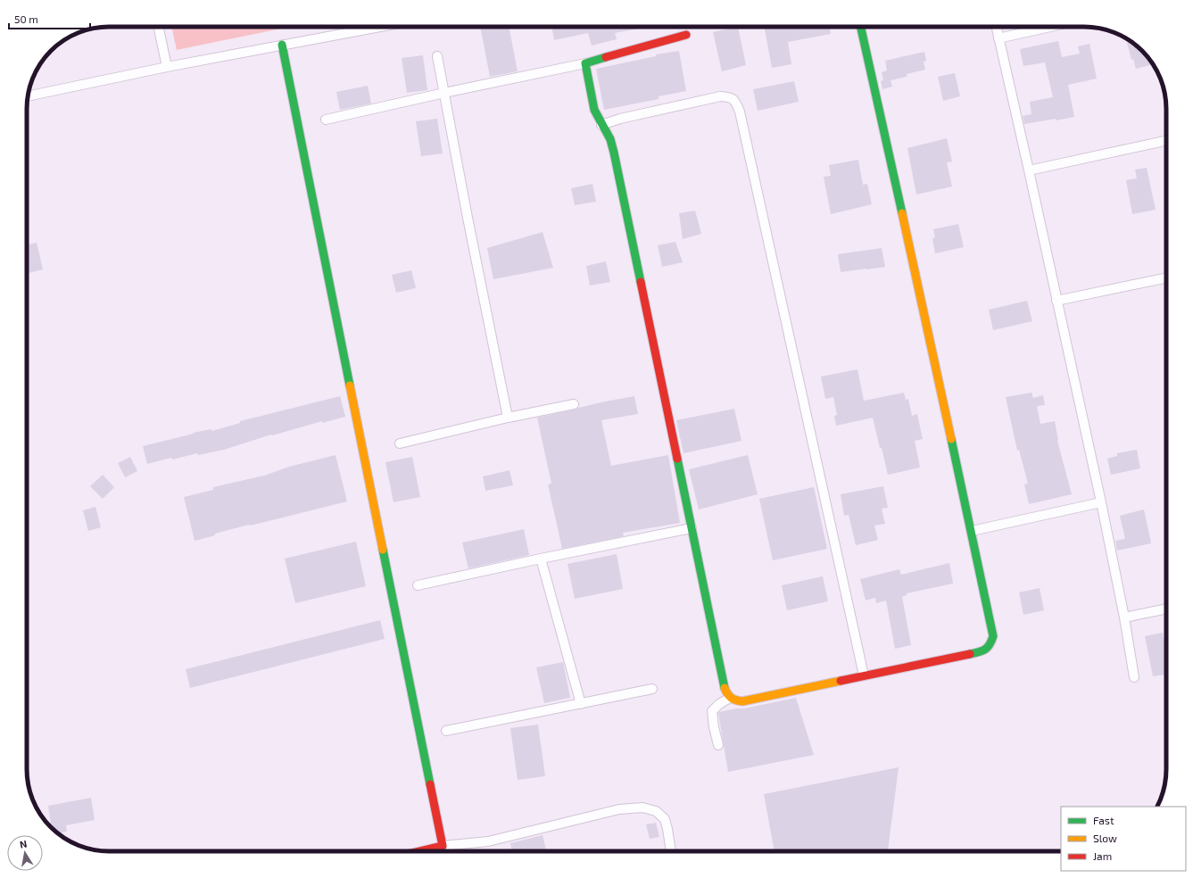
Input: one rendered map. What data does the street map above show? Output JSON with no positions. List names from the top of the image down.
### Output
{
  "legend": ["Fast", "Slow", "Jam"],
  "scale_bar": "50 m",
  "north": "top"
}
